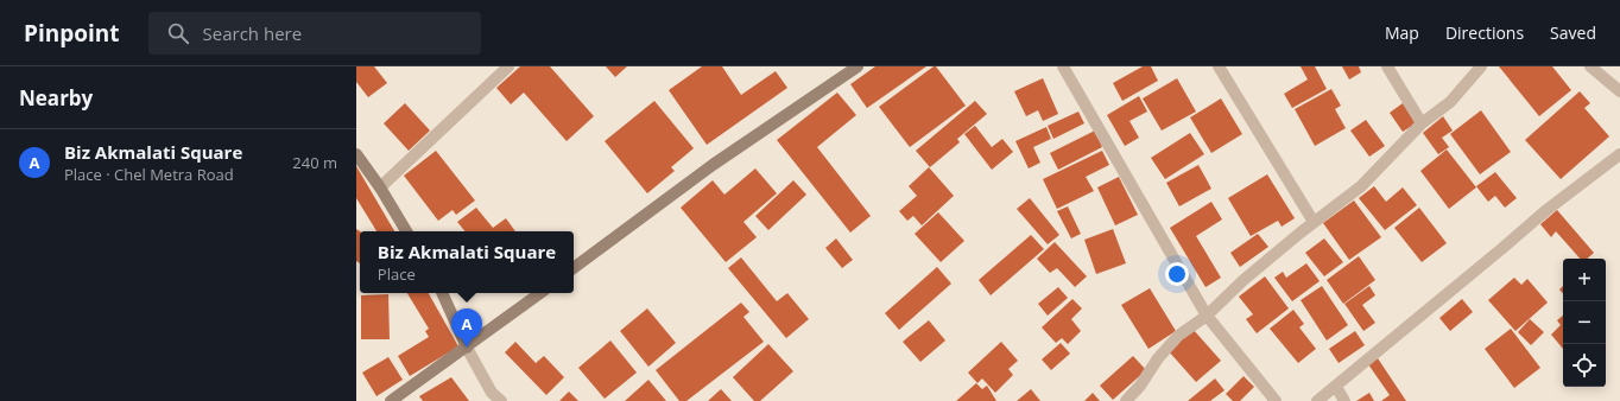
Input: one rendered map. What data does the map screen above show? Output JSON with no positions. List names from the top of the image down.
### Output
{
  "page": {
    "header": "Pinpoint",
    "search": "Search here",
    "nav": ["Map", "Directions", "Saved"],
    "heading": "Nearby",
    "list": [
      {
        "mark": "A",
        "name": "Biz Akmalati Square",
        "note": "Place · Chel Metra Road",
        "value": "240 m"
      }
    ],
    "popup": ["Biz Akmalati Square", "Place"],
    "map_buttons": ["+", "−"],
    "pins": "A"
  }
}
